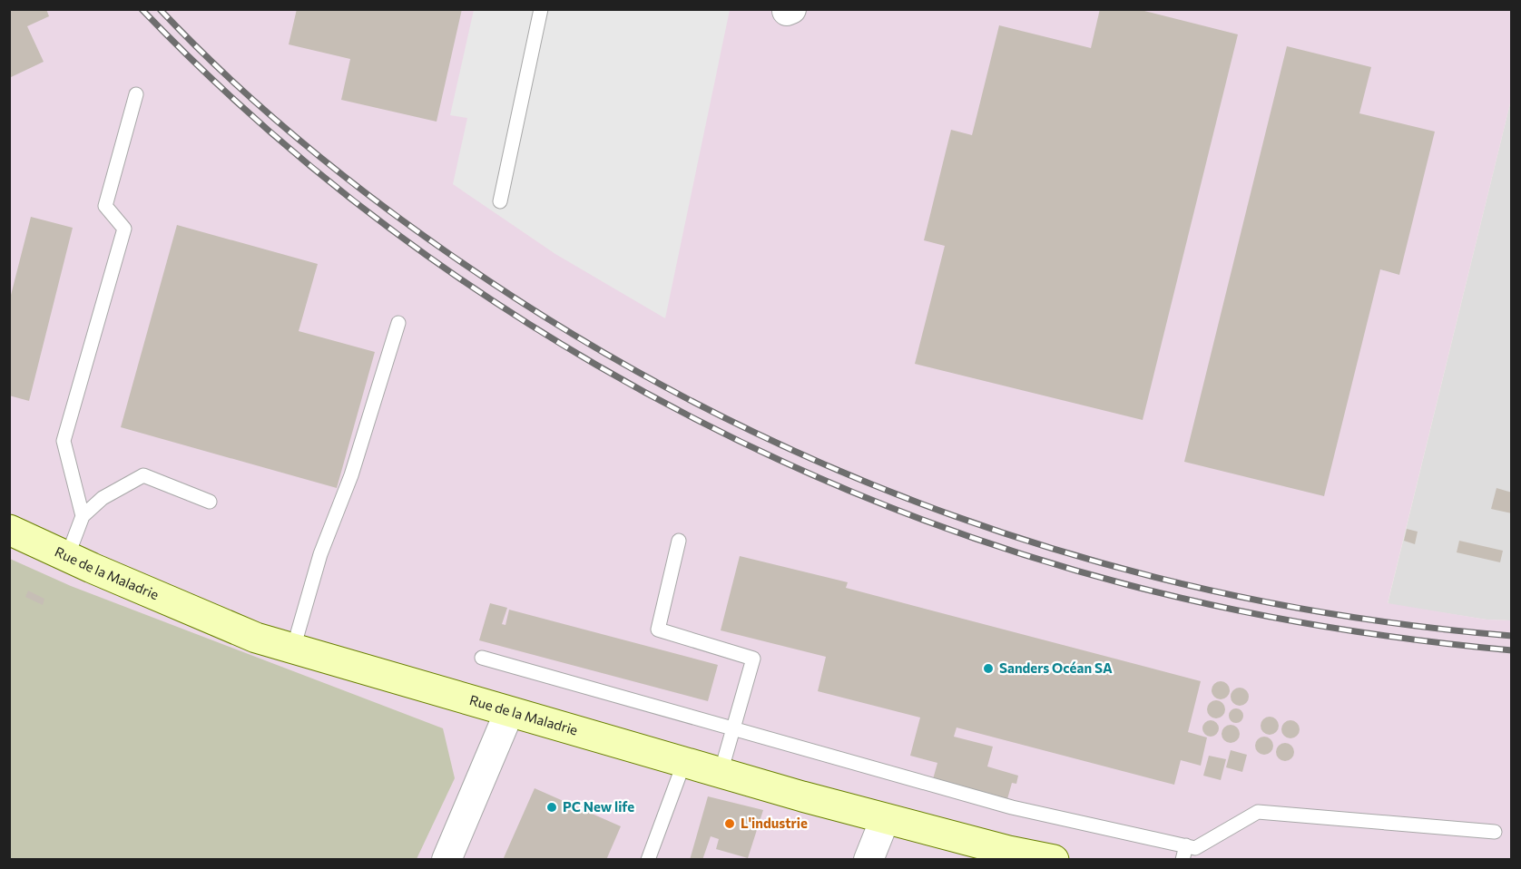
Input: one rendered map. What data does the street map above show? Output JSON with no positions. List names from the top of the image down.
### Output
{
  "streets": {
    "street": ["Rue de la Maladrie"]
  },
  "places": ["Sanders Océan SA", "PC New life", "L'industrie"]
}
